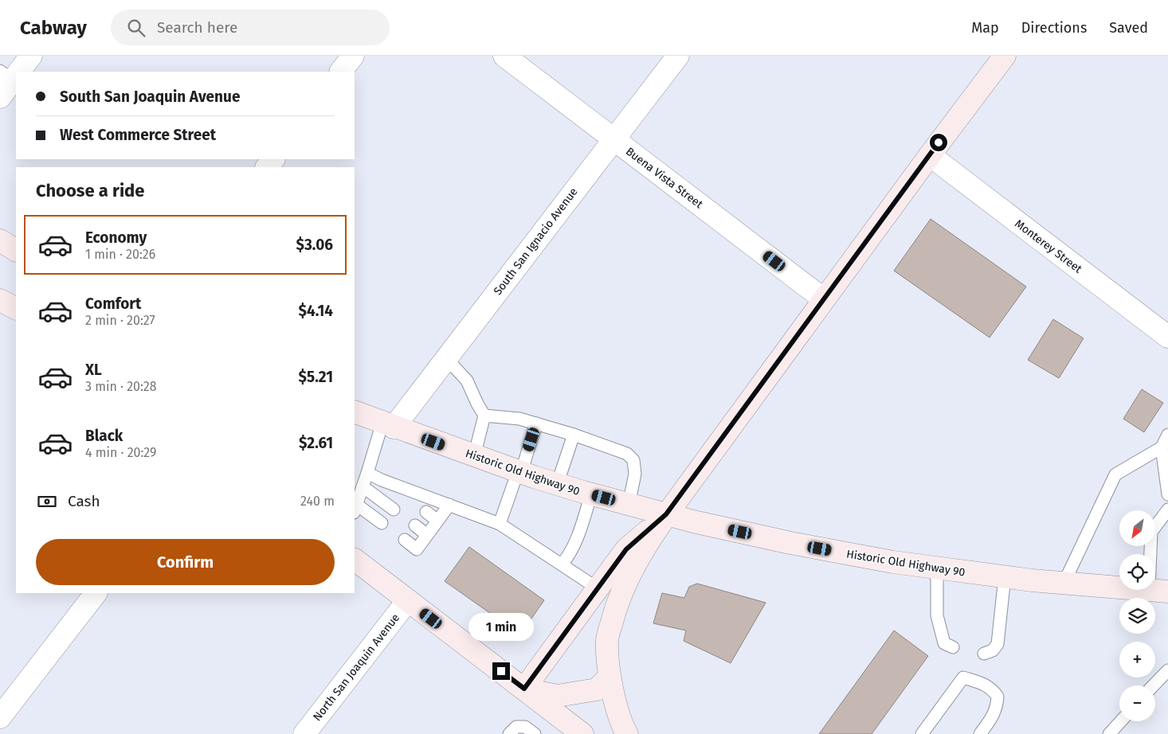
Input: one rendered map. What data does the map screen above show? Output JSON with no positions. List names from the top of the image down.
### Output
{
  "streets": {
    "main road": ["Historic Old Highway 90"],
    "street": [
      "Buena Vista Street",
      "South San Ignacio Avenue",
      "Monterey Street",
      "North San Joaquin Avenue"
    ]
  },
  "crossings": [
    ["Buena Vista Street", "South San Ignacio Avenue"],
    ["South San Ignacio Avenue", "Historic Old Highway 90"]
  ],
  "north": "bottom left",
  "page": {
    "header": "Cabway",
    "search": "Search here",
    "nav": ["Map", "Directions", "Saved"],
    "banner": ["South San Joaquin Avenue", "West Commerce Street"],
    "heading": "Choose a ride",
    "list": [
      {
        "name": "Economy",
        "note": "1 min · 20:26",
        "value": "$3.06"
      },
      {
        "name": "Comfort",
        "note": "2 min · 20:27",
        "value": "$4.14"
      },
      {
        "name": "XL",
        "note": "3 min · 20:28",
        "value": "$5.21"
      },
      {
        "name": "Black",
        "note": "4 min · 20:29",
        "value": "$2.61"
      }
    ],
    "pay": ["Cash", "240 m"],
    "map_buttons": ["+", "−"],
    "buttons": "Confirm",
    "bubble": "1 min"
  }
}
